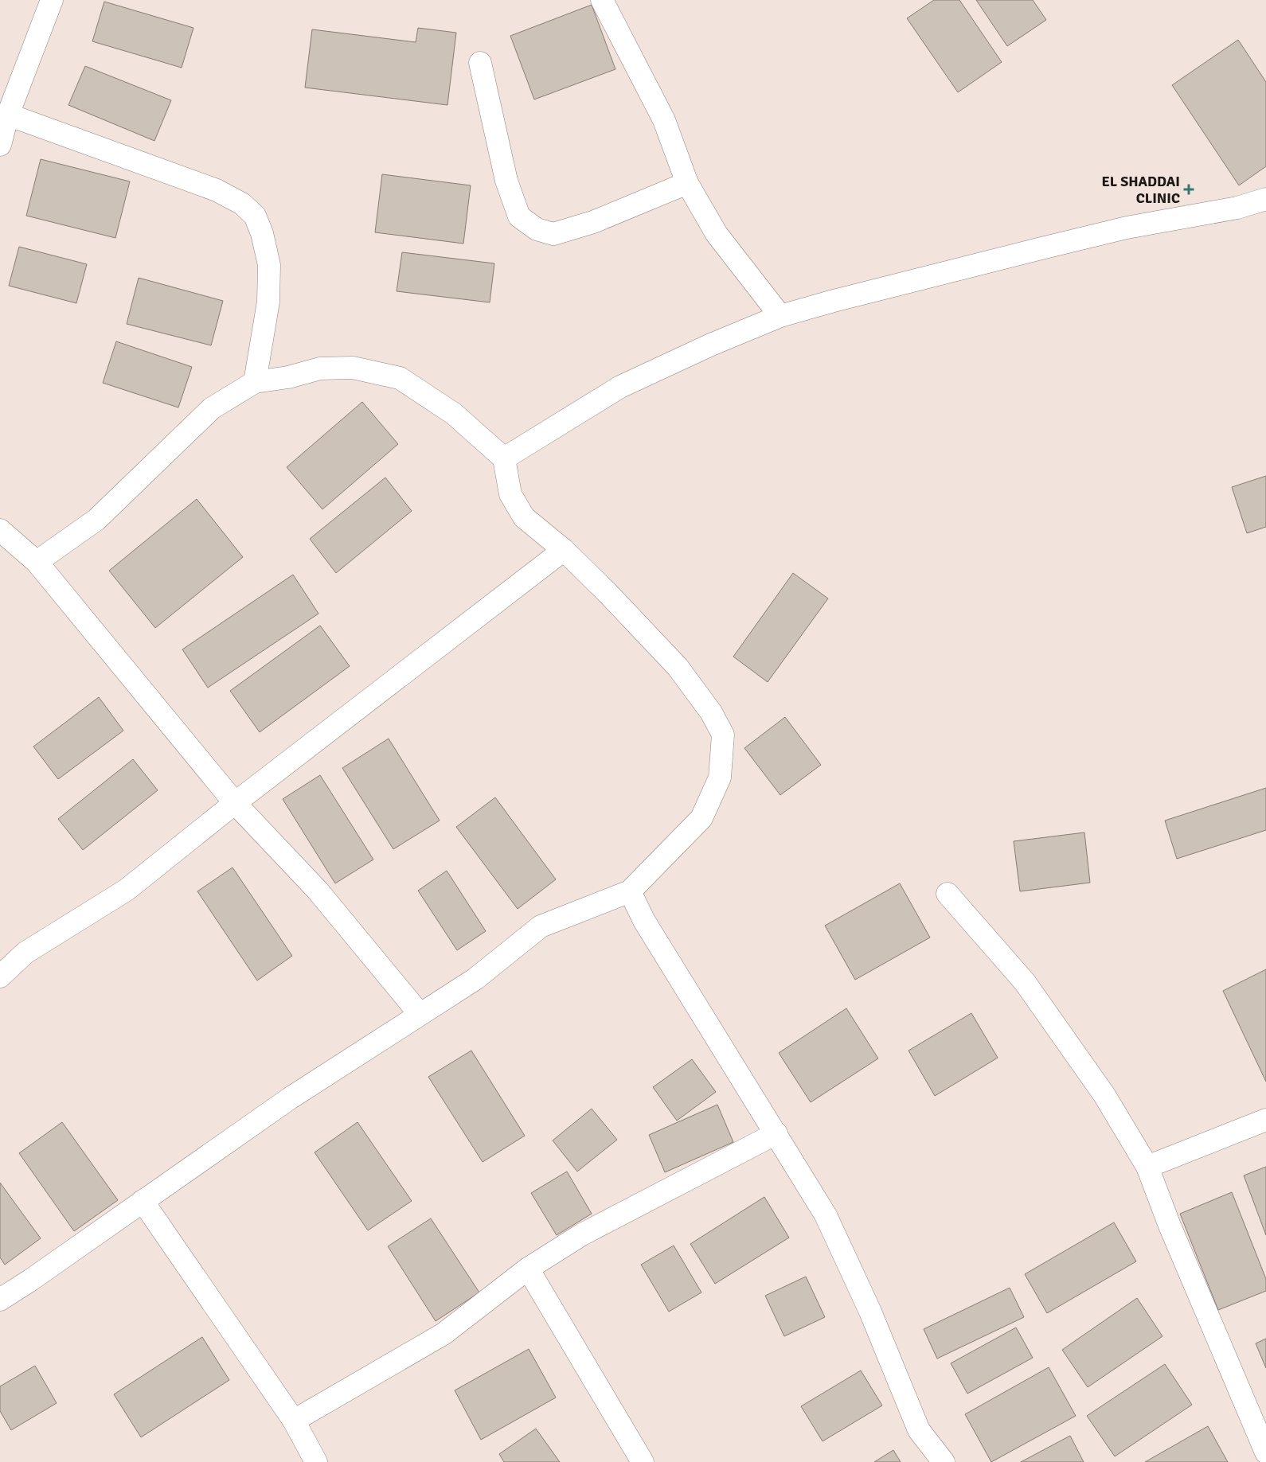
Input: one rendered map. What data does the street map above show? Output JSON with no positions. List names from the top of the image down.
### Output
{
  "places": {
    "health": ["EL SHADDAI CLINIC"]
  }
}
